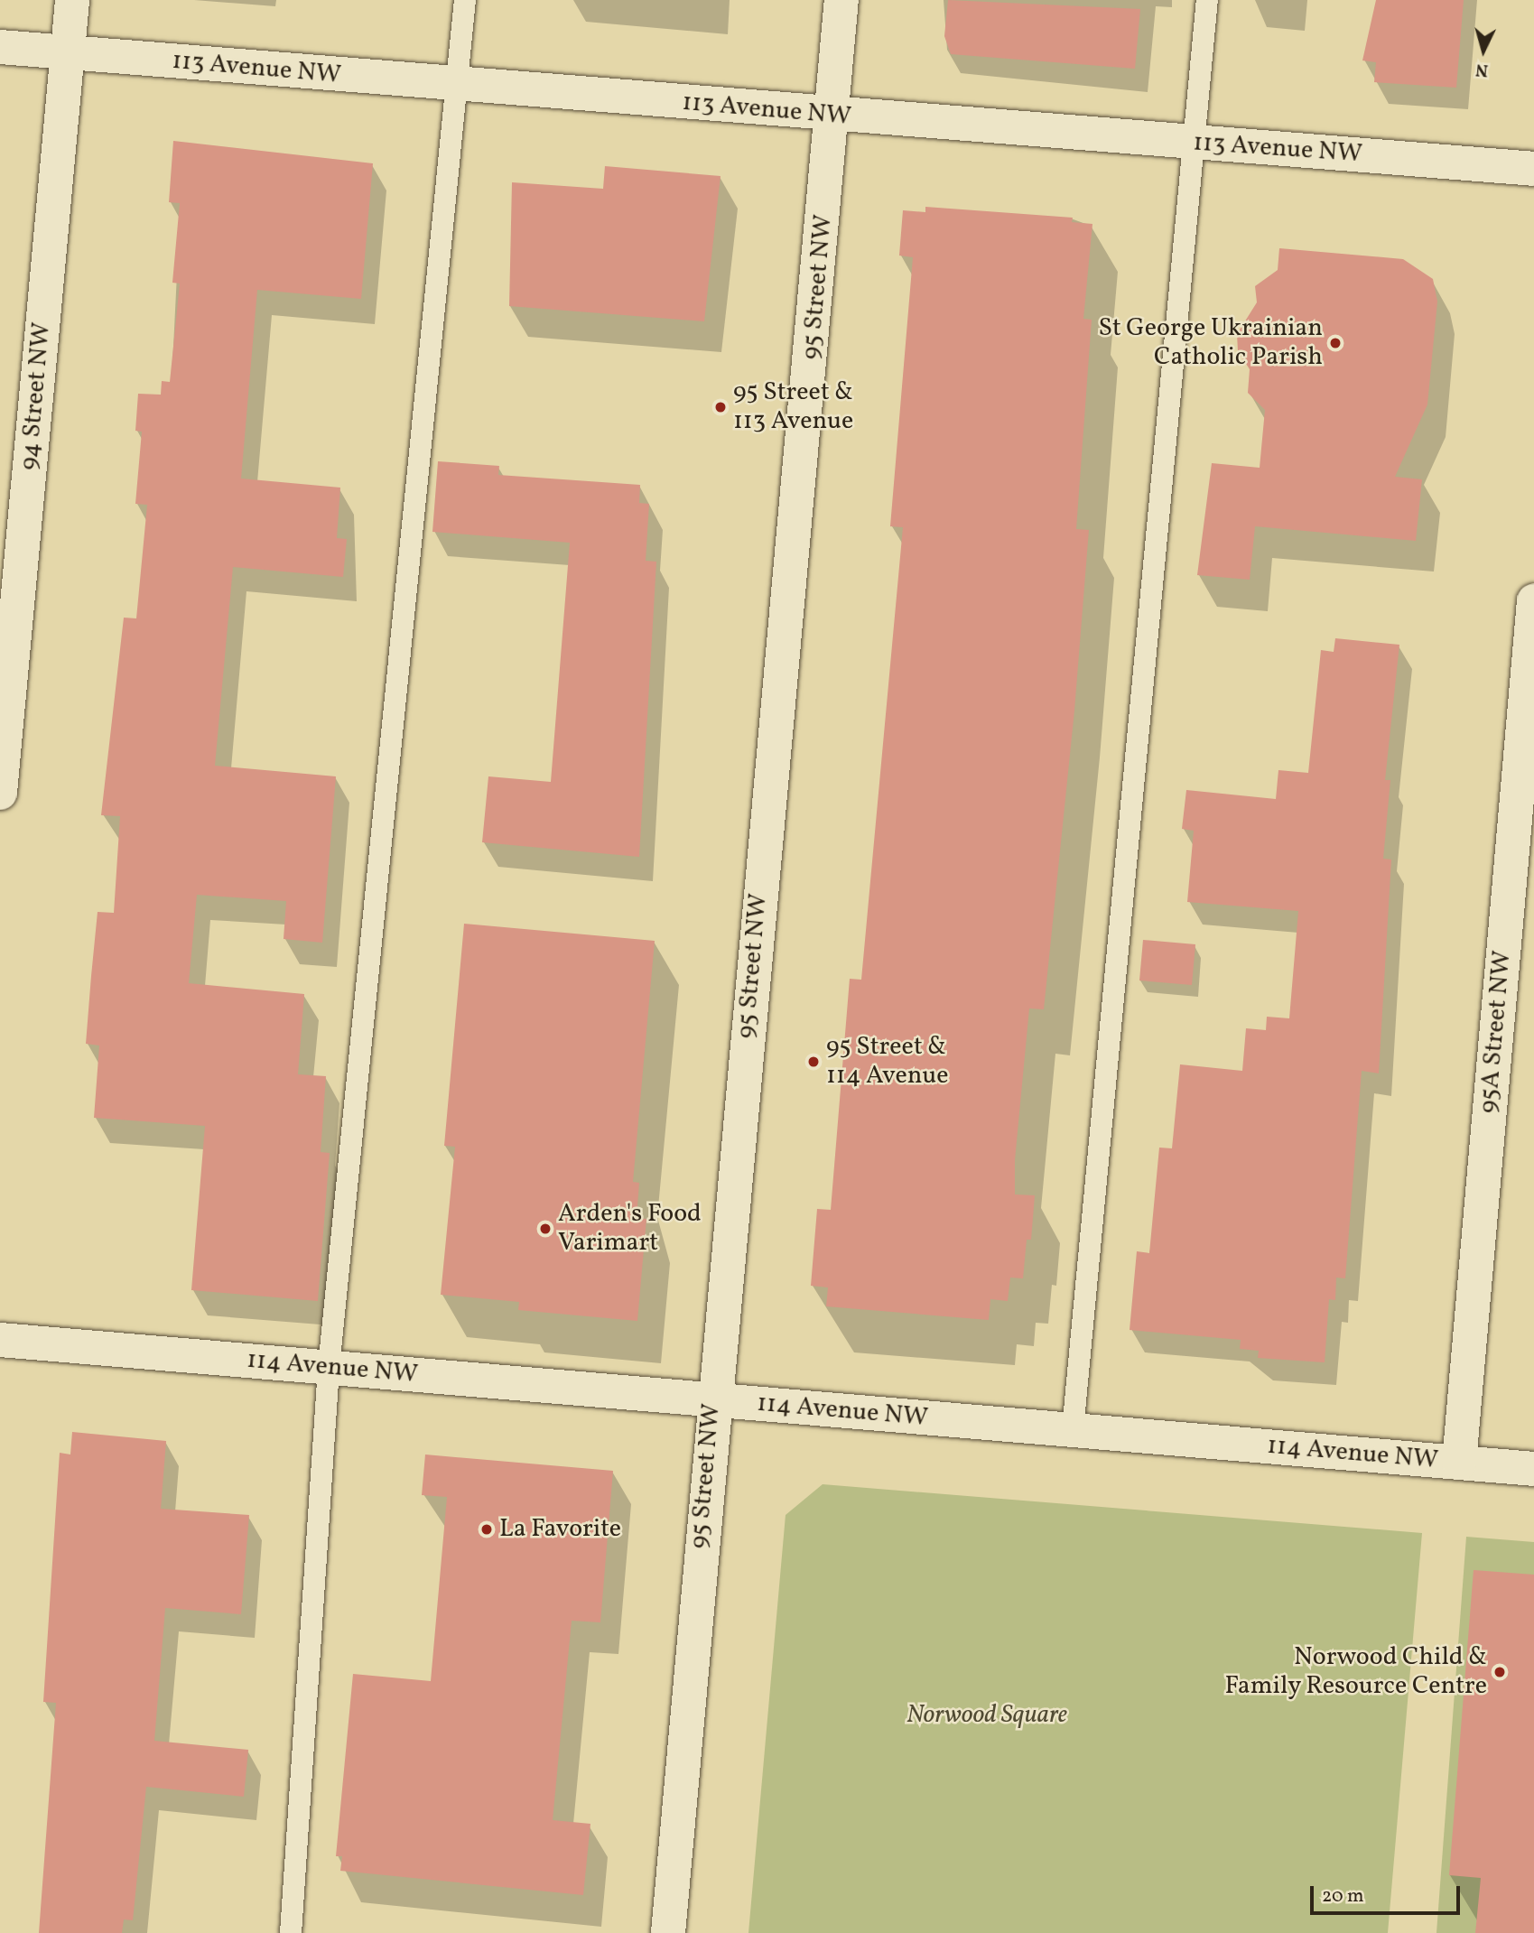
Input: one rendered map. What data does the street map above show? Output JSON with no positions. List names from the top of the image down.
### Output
{
  "streets": {
    "street": [
      "113 Avenue NW",
      "95 Street NW",
      "94 Street NW",
      "95A Street NW",
      "114 Avenue NW"
    ]
  },
  "crossings": [
    ["113 Avenue NW", "95 Street NW"],
    ["113 Avenue NW", "94 Street NW"],
    ["95 Street NW", "114 Avenue NW"],
    ["95A Street NW", "114 Avenue NW"]
  ],
  "parks": ["Norwood Square"],
  "places": [
    "St George Ukrainian Catholic Parish",
    "95 Street & 113 Avenue",
    "95 Street & 114 Avenue",
    "Arden's Food Varimart",
    "La Favorite",
    "Norwood Child & Family Resource Centre"
  ],
  "scale_bar": "20 m",
  "north": "bottom"
}
